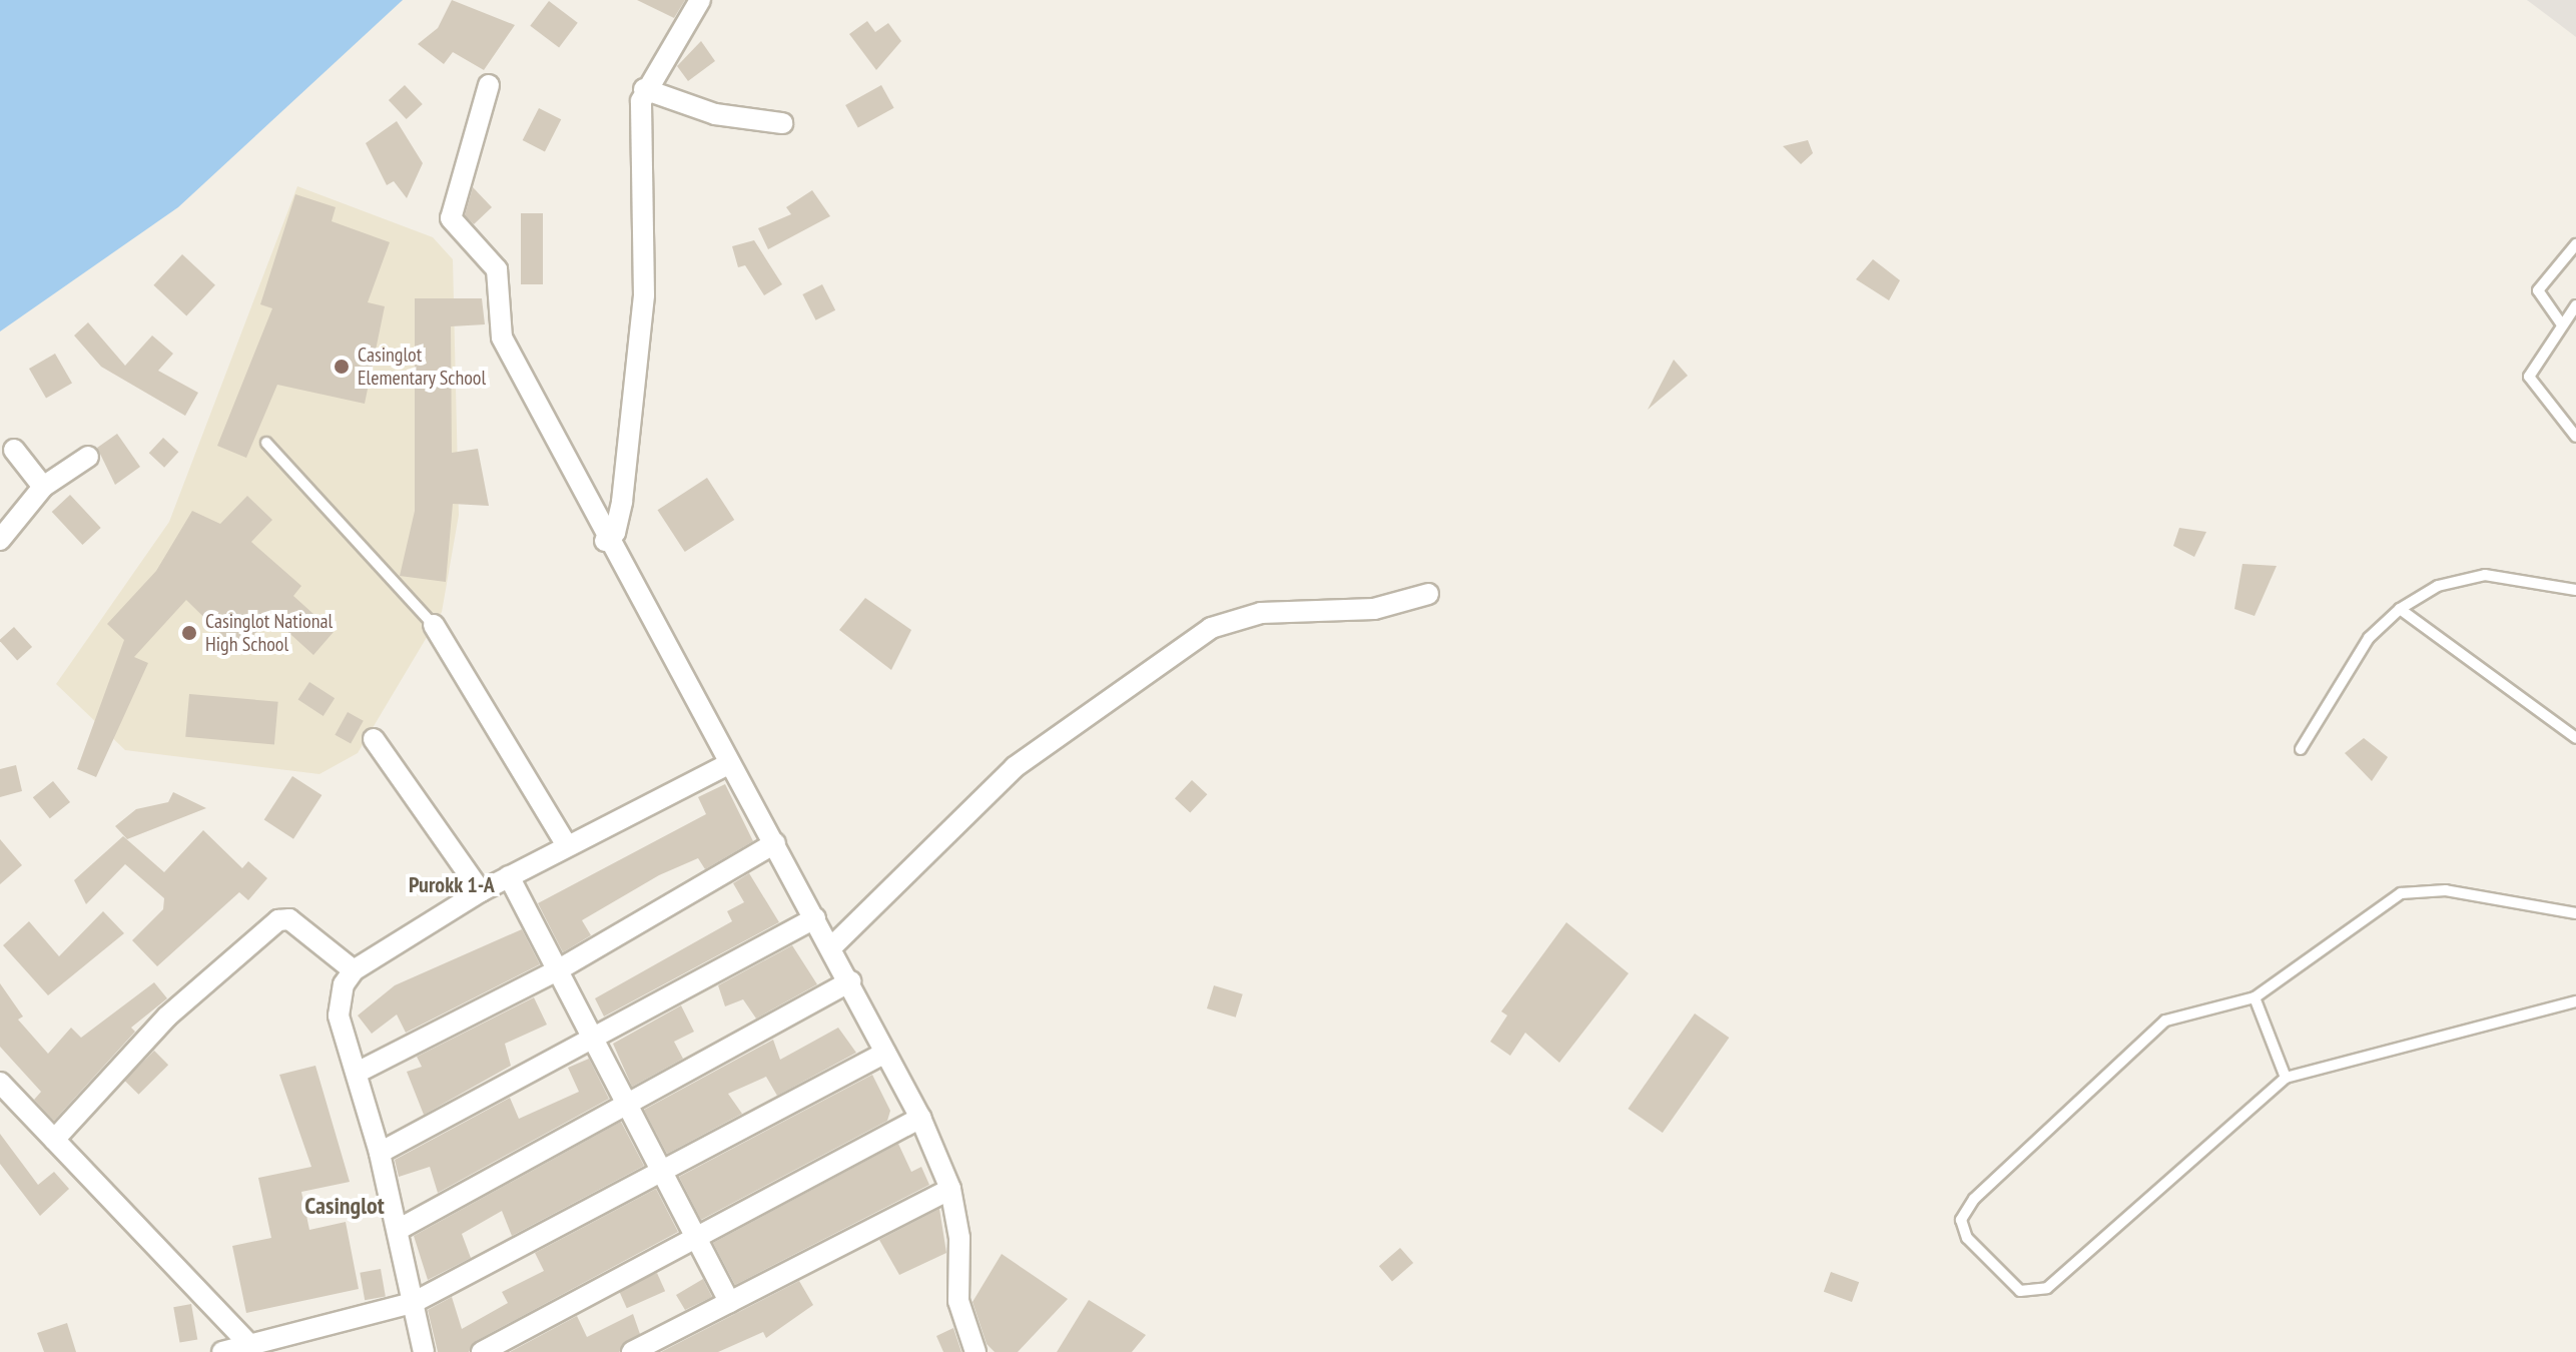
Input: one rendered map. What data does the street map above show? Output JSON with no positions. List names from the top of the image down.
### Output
{
  "districts": ["Purokk 1-A", "Casinglot"],
  "places": ["Casinglot Elementary School", "Casinglot National High School"]
}
